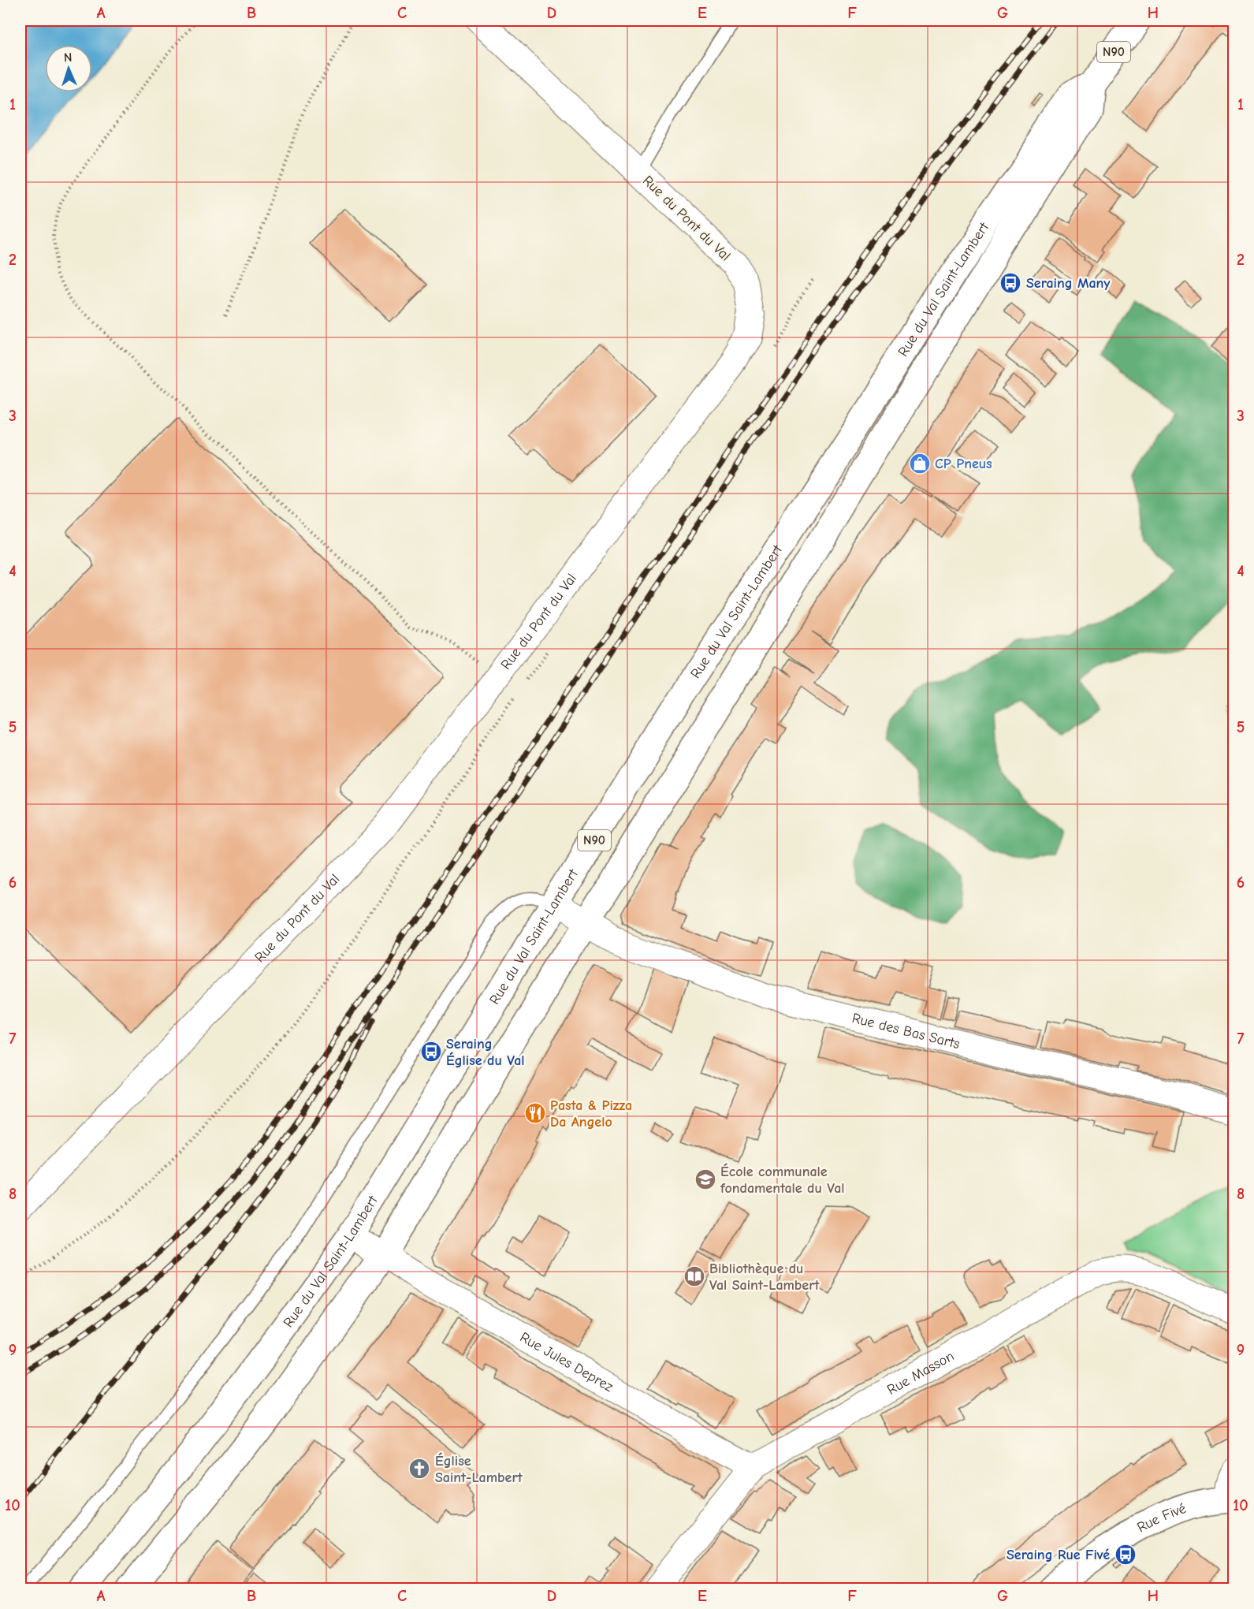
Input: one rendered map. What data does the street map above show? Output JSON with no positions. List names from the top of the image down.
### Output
{
  "streets": {
    "main road": ["N90", "Rue du Val Saint-Lambert", "Rue Fivé"],
    "street": [
      "Rue du Pont du Val",
      "Rue des Bas Sarts",
      "Rue Jules Deprez",
      "Rue Masson"
    ]
  },
  "crossings": [
    ["Rue du Val Saint-Lambert", "Rue des Bas Sarts"],
    ["Rue du Val Saint-Lambert", "Rue Jules Deprez"],
    ["Rue Jules Deprez", "Rue Masson"]
  ],
  "places": {
    "bus stop": ["Seraing Many", "Seraing Église du Val", "Seraing Rue Fivé"],
    "shop": ["CP Pneus"],
    "restaurant": ["Pasta & Pizza Da Angelo"],
    "school or university": ["École communale fondamentale du Val"],
    "library": ["Bibliothèque du Val Saint-Lambert"],
    "church": ["Église Saint-Lambert"]
  },
  "north": "top",
  "grid": {
    "columns": [
      "A",
      "B",
      "C",
      "D",
      "E",
      "F",
      "G",
      "H"
    ],
    "rows": [
      "1",
      "2",
      "3",
      "4",
      "5",
      "6",
      "7",
      "8",
      "9",
      "10"
    ]
  }
}
